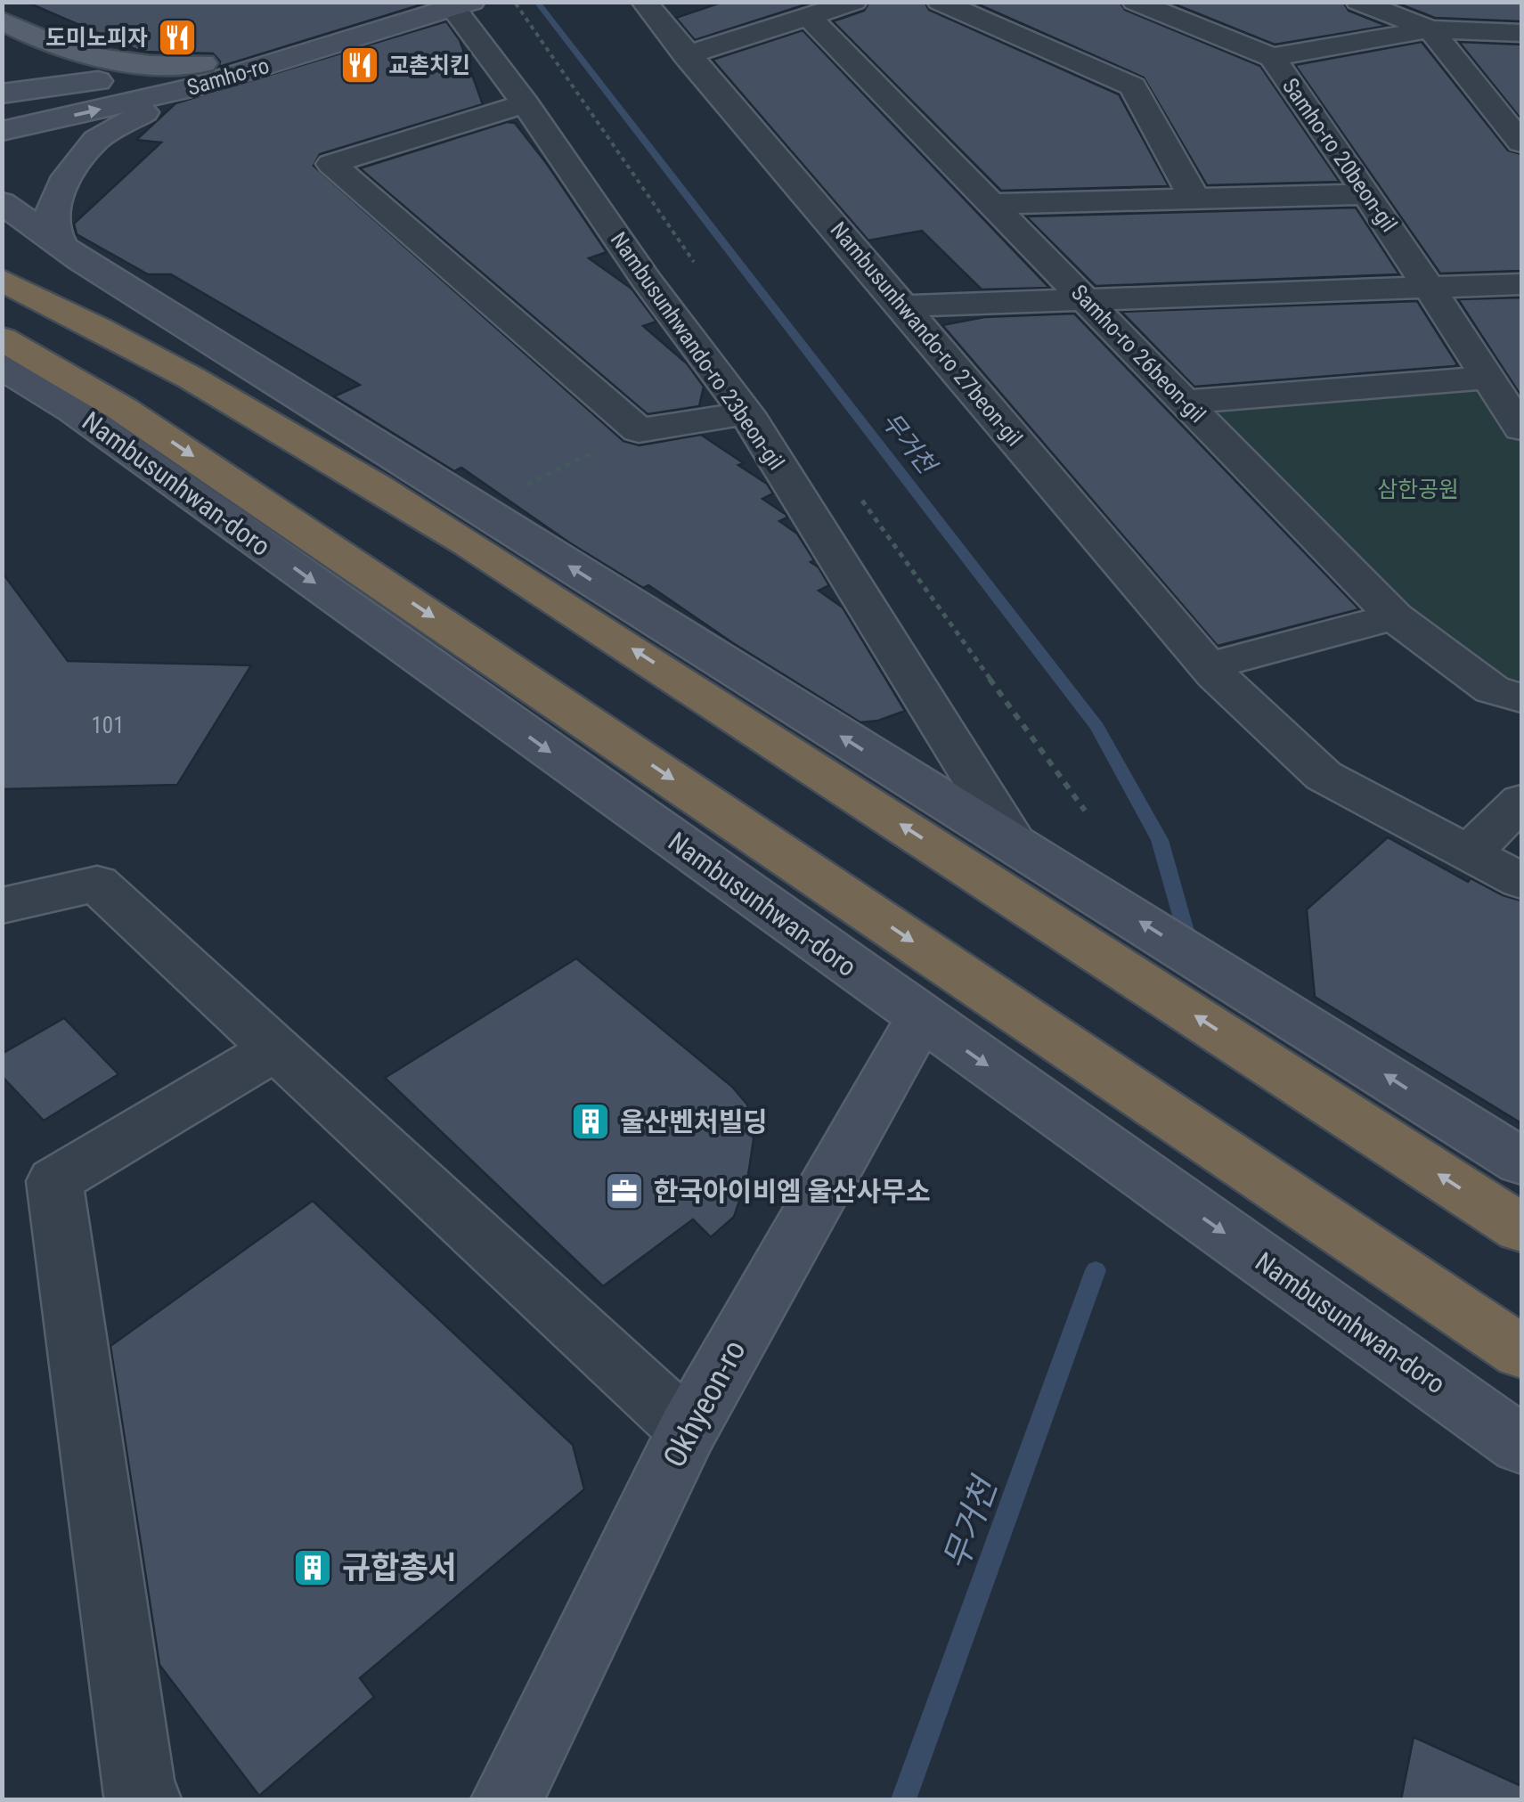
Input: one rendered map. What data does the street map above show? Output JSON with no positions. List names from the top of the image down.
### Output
{
  "streets": {
    "main road": ["Samho-ro", "Nambusunhwan-doro", "Okhyeon-ro"],
    "street": [
      "Samho-ro 20beon-gil",
      "Nambusunhwando-ro 27beon-gil",
      "Nambusunhwando-ro 23beon-gil",
      "Samho-ro 26beon-gil"
    ]
  },
  "crossings": [
    ["Samho-ro", "Nambusunhwando-ro 23beon-gil"],
    ["Nambusunhwan-doro", "Okhyeon-ro"]
  ],
  "water": ["무거천"],
  "parks": ["삼한공원"],
  "places": {
    "restaurant": ["도미노피자", "교촌치킨"],
    "building": ["울산벤처빌딩", "규합총서"],
    "office": ["한국아이비엠 울산사무소"]
  },
  "house_numbers": ["101"]
}
